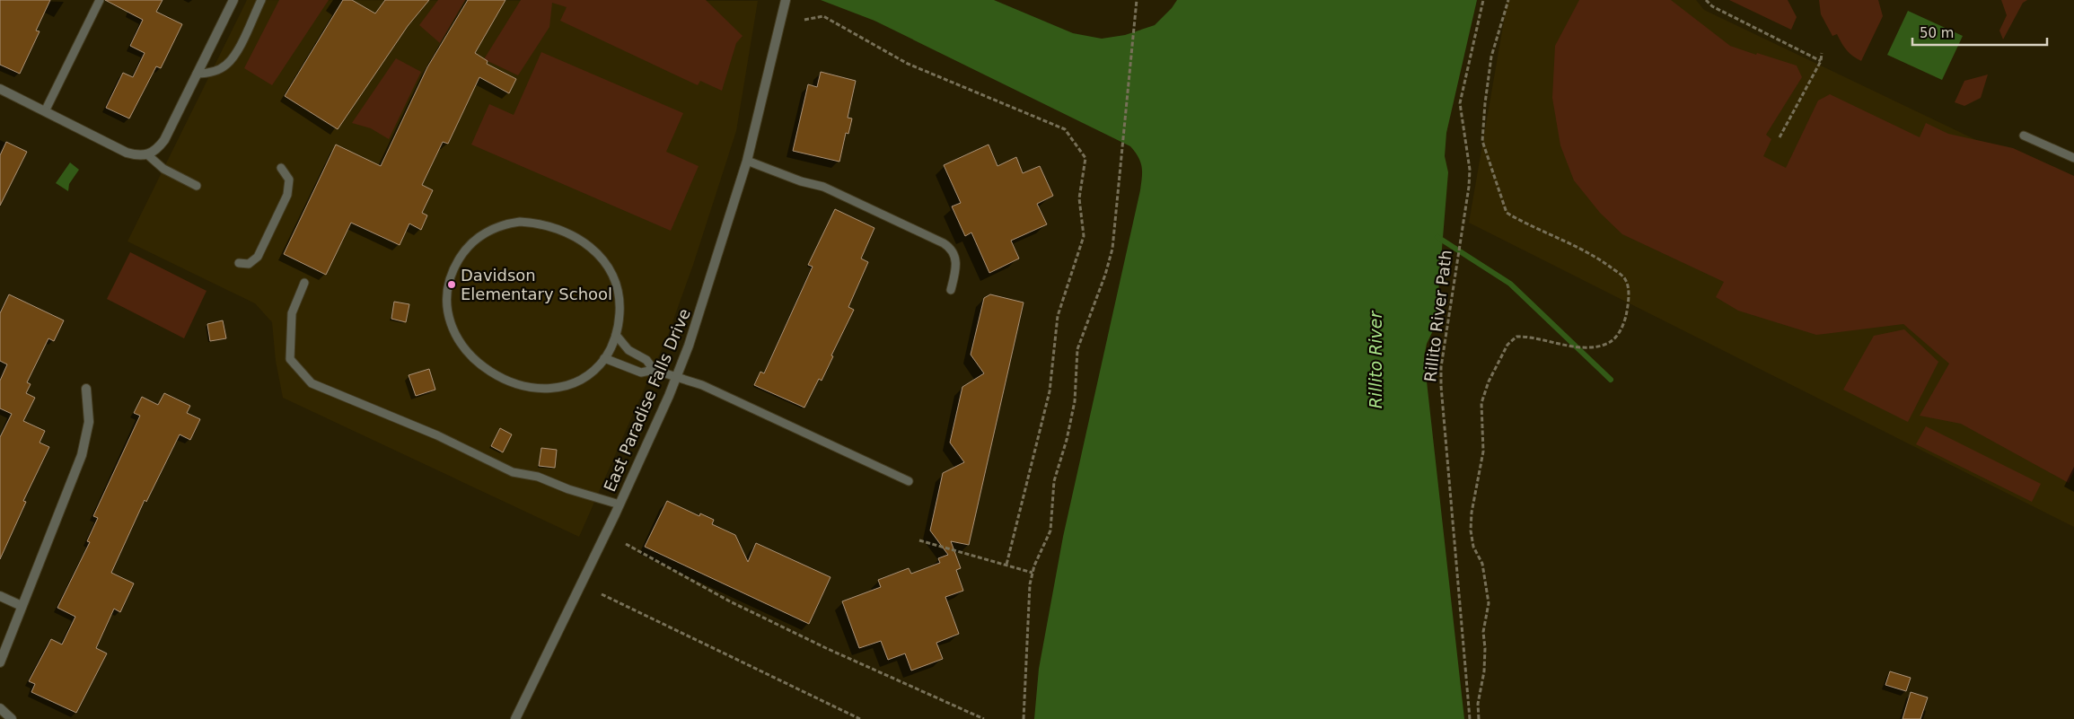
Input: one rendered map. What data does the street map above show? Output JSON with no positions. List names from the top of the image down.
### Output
{
  "streets": {
    "street": ["East Paradise Falls Drive"],
    "path": ["Rillito River Path"]
  },
  "water": ["Rillito River"],
  "places": ["Davidson Elementary School"],
  "scale_bar": "50 m"
}
